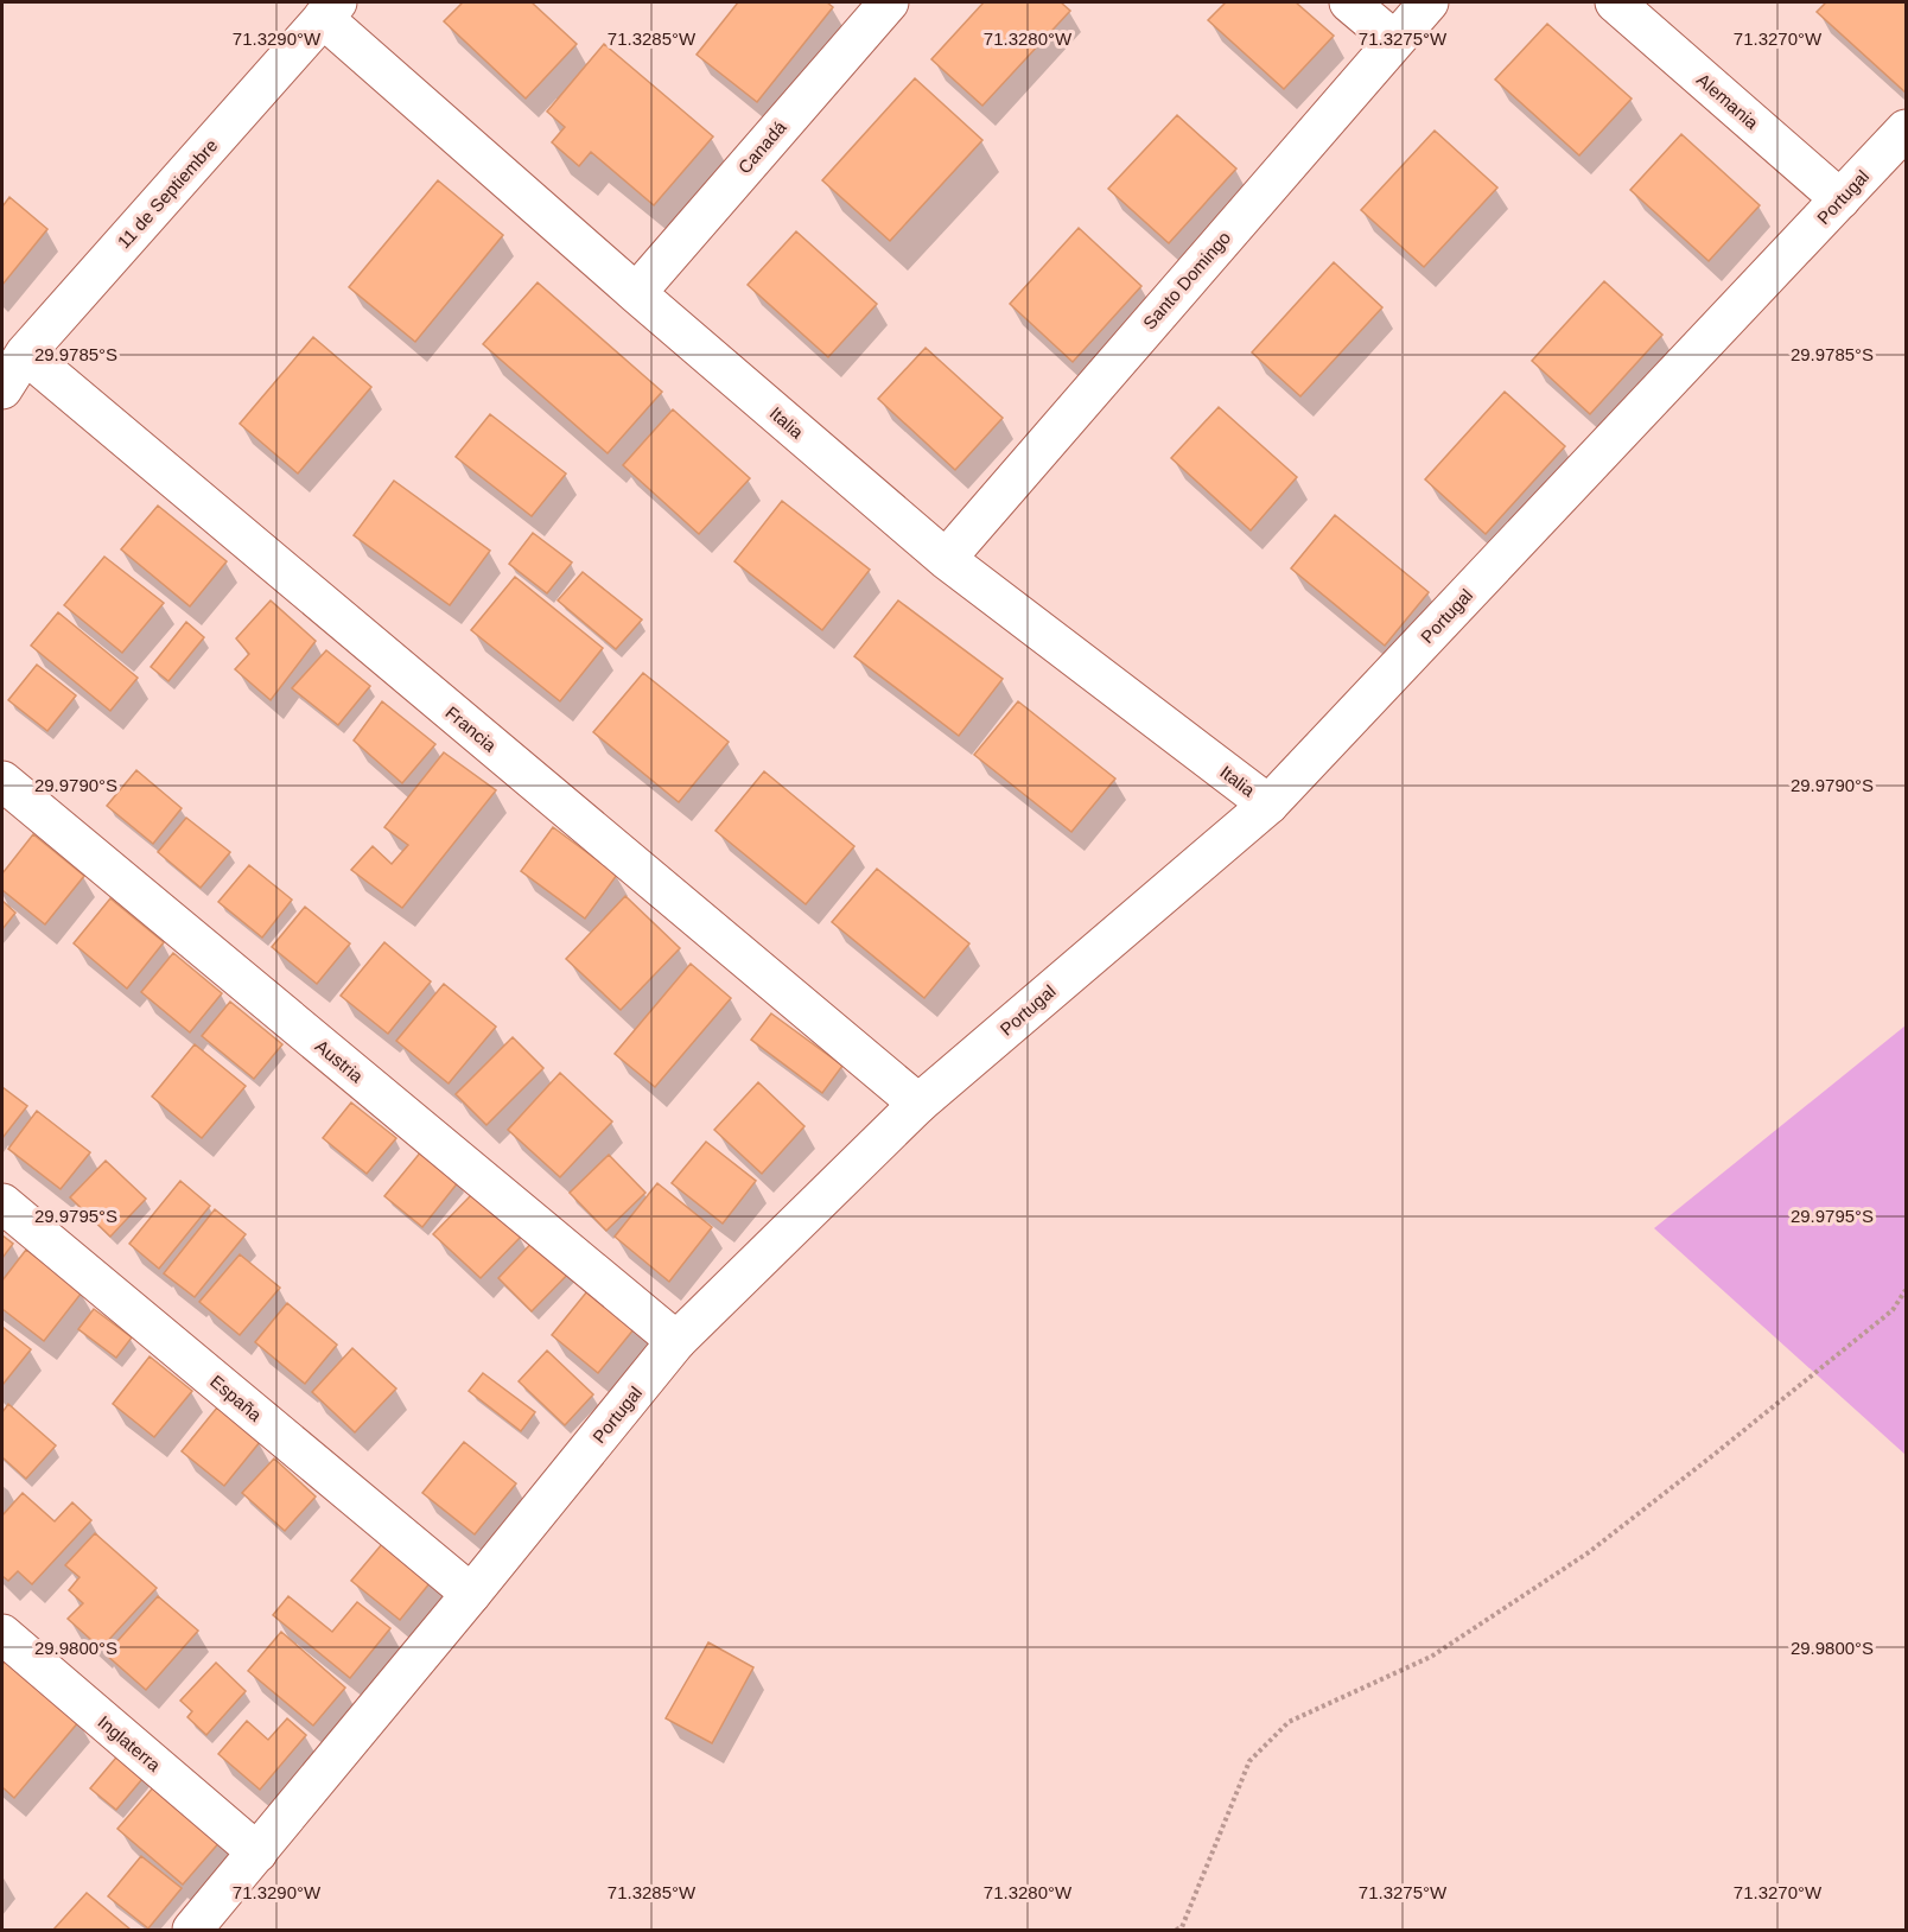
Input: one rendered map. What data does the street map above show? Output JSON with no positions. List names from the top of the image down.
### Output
{
  "streets": {
    "street": [
      "Alemania",
      "Canadá",
      "11 de Septiembre",
      "Portugal",
      "Santo Domingo",
      "Italia",
      "Francia",
      "Austria",
      "España",
      "Inglaterra"
    ]
  },
  "crossings": [
    ["Alemania", "Portugal"],
    ["Canadá", "Italia"],
    ["11 de Septiembre", "Italia"],
    ["11 de Septiembre", "Francia"],
    ["Portugal", "Italia"],
    ["Portugal", "Francia"],
    ["Portugal", "Austria"],
    ["Portugal", "España"],
    ["Portugal", "Inglaterra"],
    ["Santo Domingo", "Italia"]
  ],
  "coordinates": [
    "71.3290°W",
    "71.3285°W",
    "71.3280°W",
    "71.3275°W",
    "71.3270°W",
    "29.9785°S",
    "29.9790°S",
    "29.9795°S",
    "29.9800°S"
  ]
}
